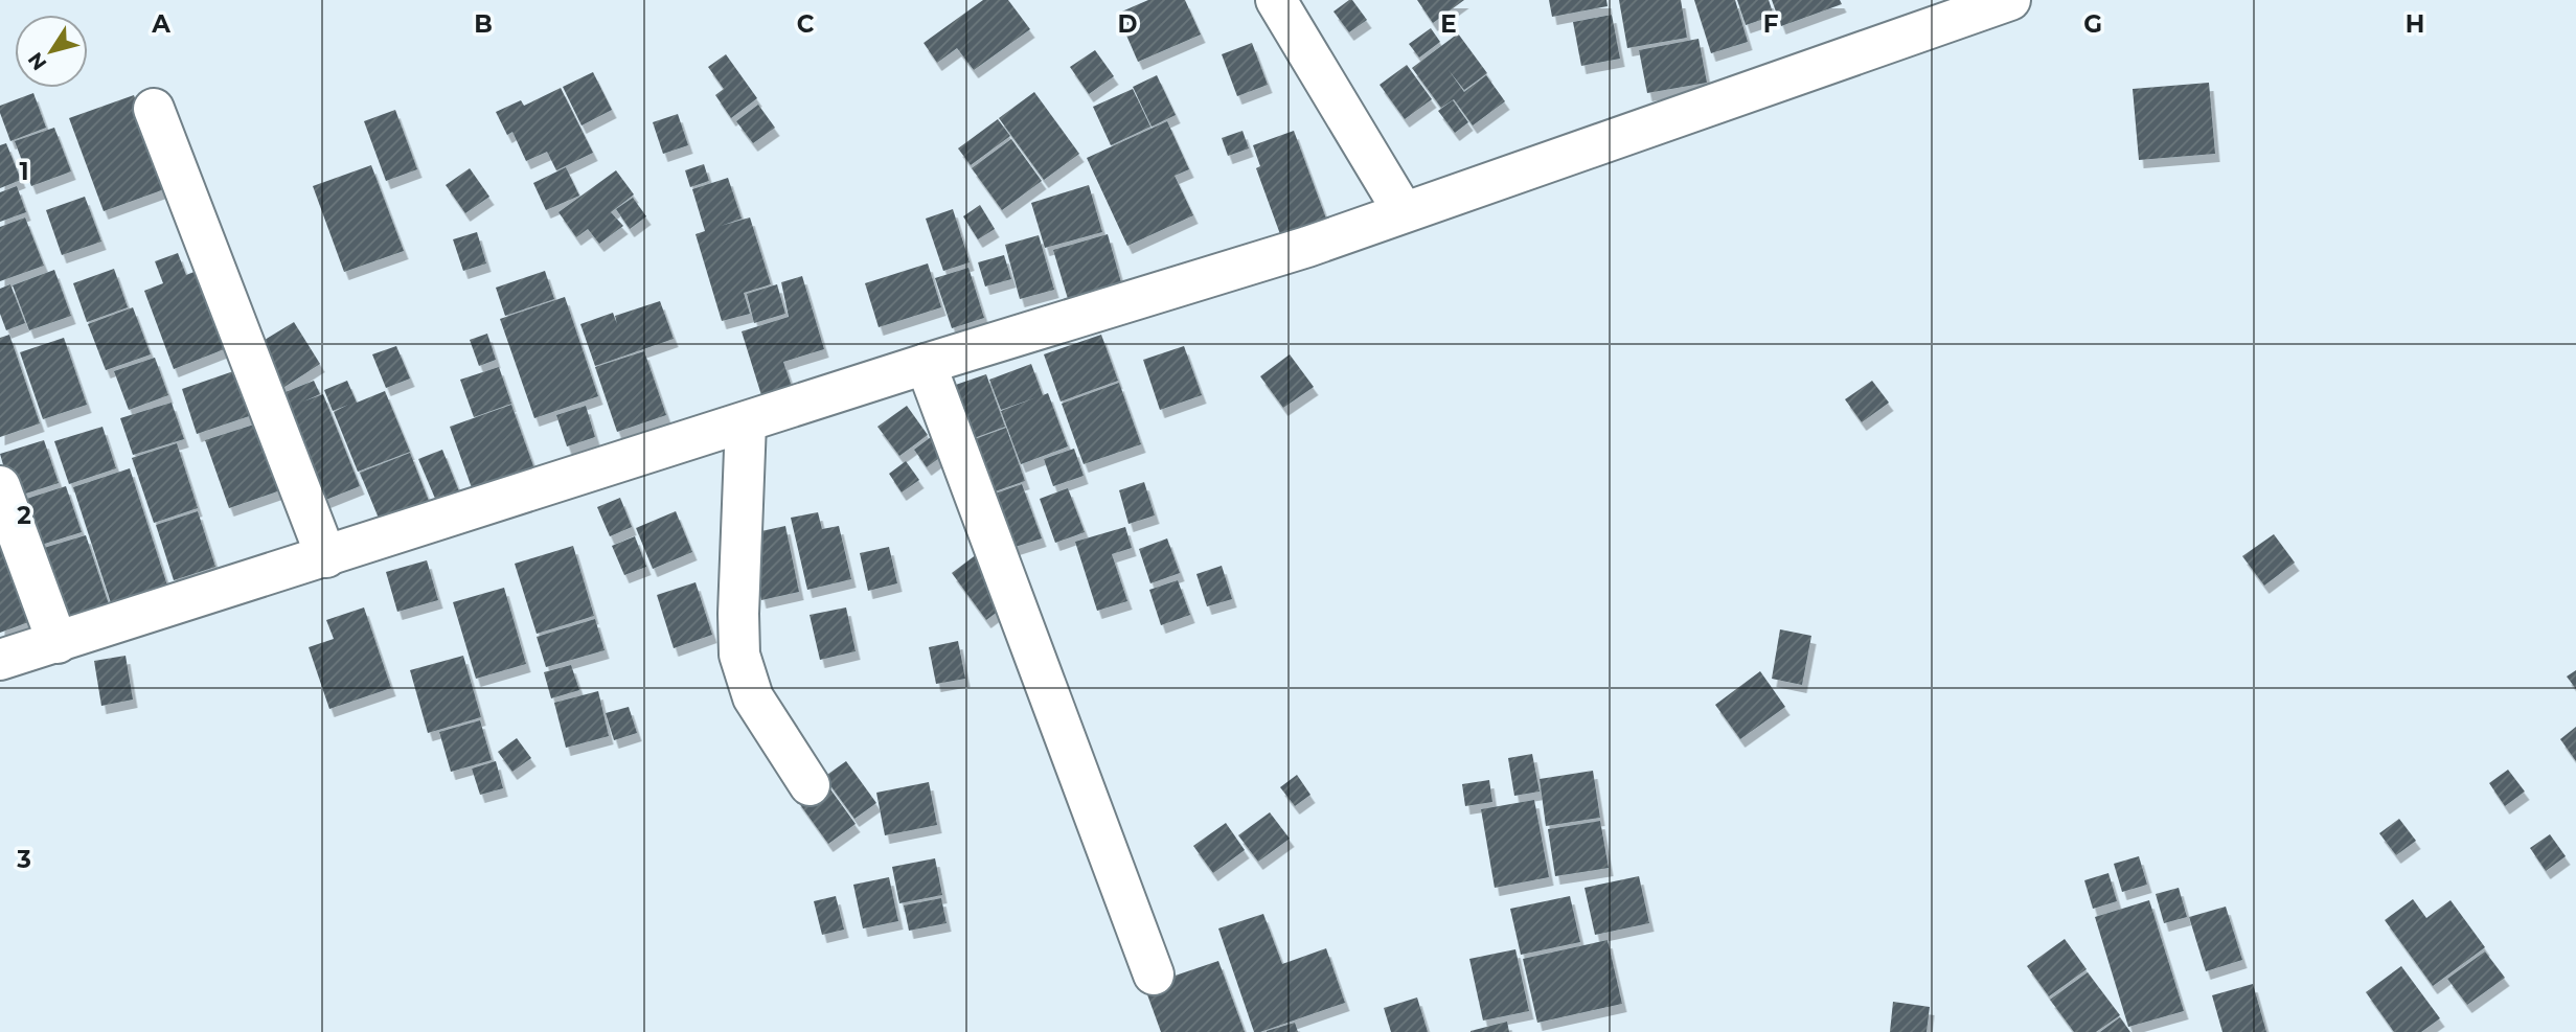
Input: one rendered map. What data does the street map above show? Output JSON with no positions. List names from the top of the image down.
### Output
{
  "north": "bottom left",
  "grid": {
    "columns": [
      "A",
      "B",
      "C",
      "D",
      "E",
      "F",
      "G",
      "H"
    ],
    "rows": ["1", "2", "3"]
  }
}
